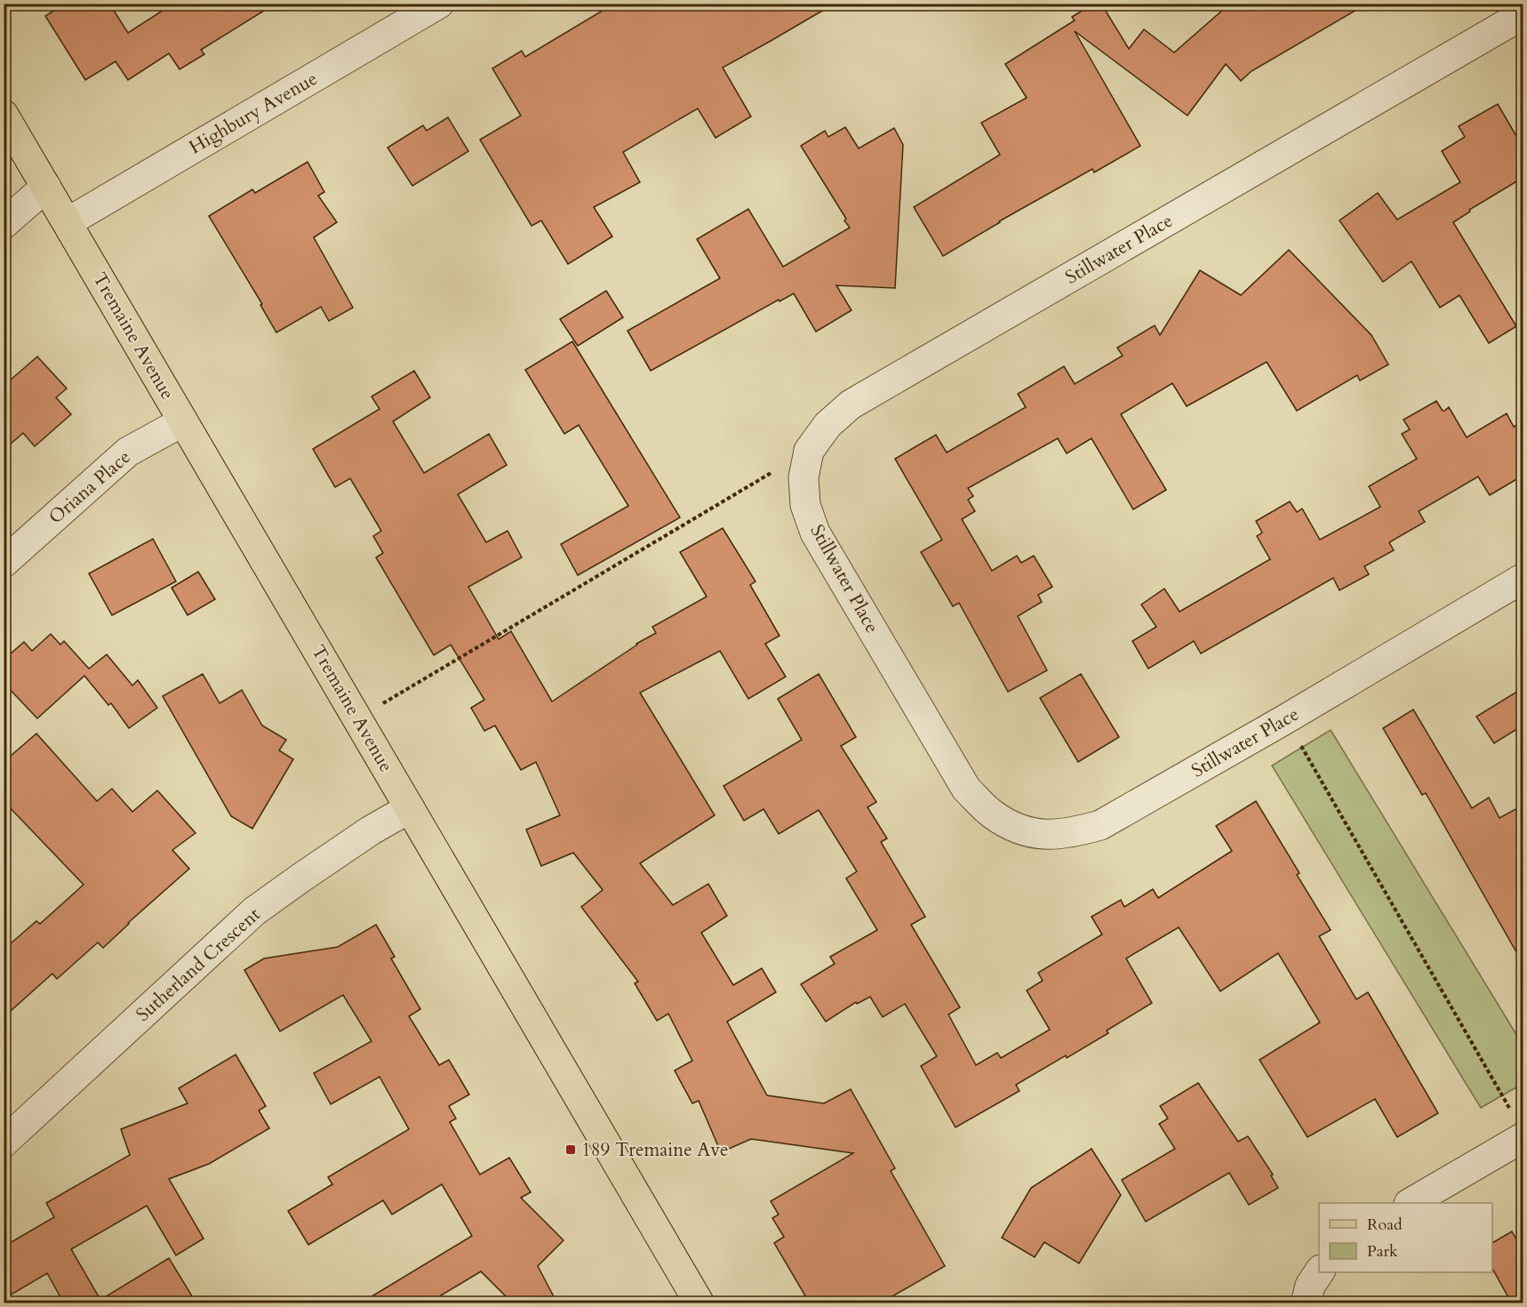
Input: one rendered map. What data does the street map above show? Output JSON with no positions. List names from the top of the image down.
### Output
{
  "streets": {
    "main road": ["Tremaine Avenue"],
    "street": [
      "Highbury Avenue",
      "Stillwater Place",
      "Oriana Place",
      "Sutherland Crescent"
    ]
  },
  "crossings": [
    ["Highbury Avenue", "Tremaine Avenue"],
    ["Tremaine Avenue", "Oriana Place"],
    ["Tremaine Avenue", "Sutherland Crescent"]
  ],
  "places": {
    "transit": ["189 Tremaine Ave"]
  },
  "legend": ["Road", "Park"]
}
